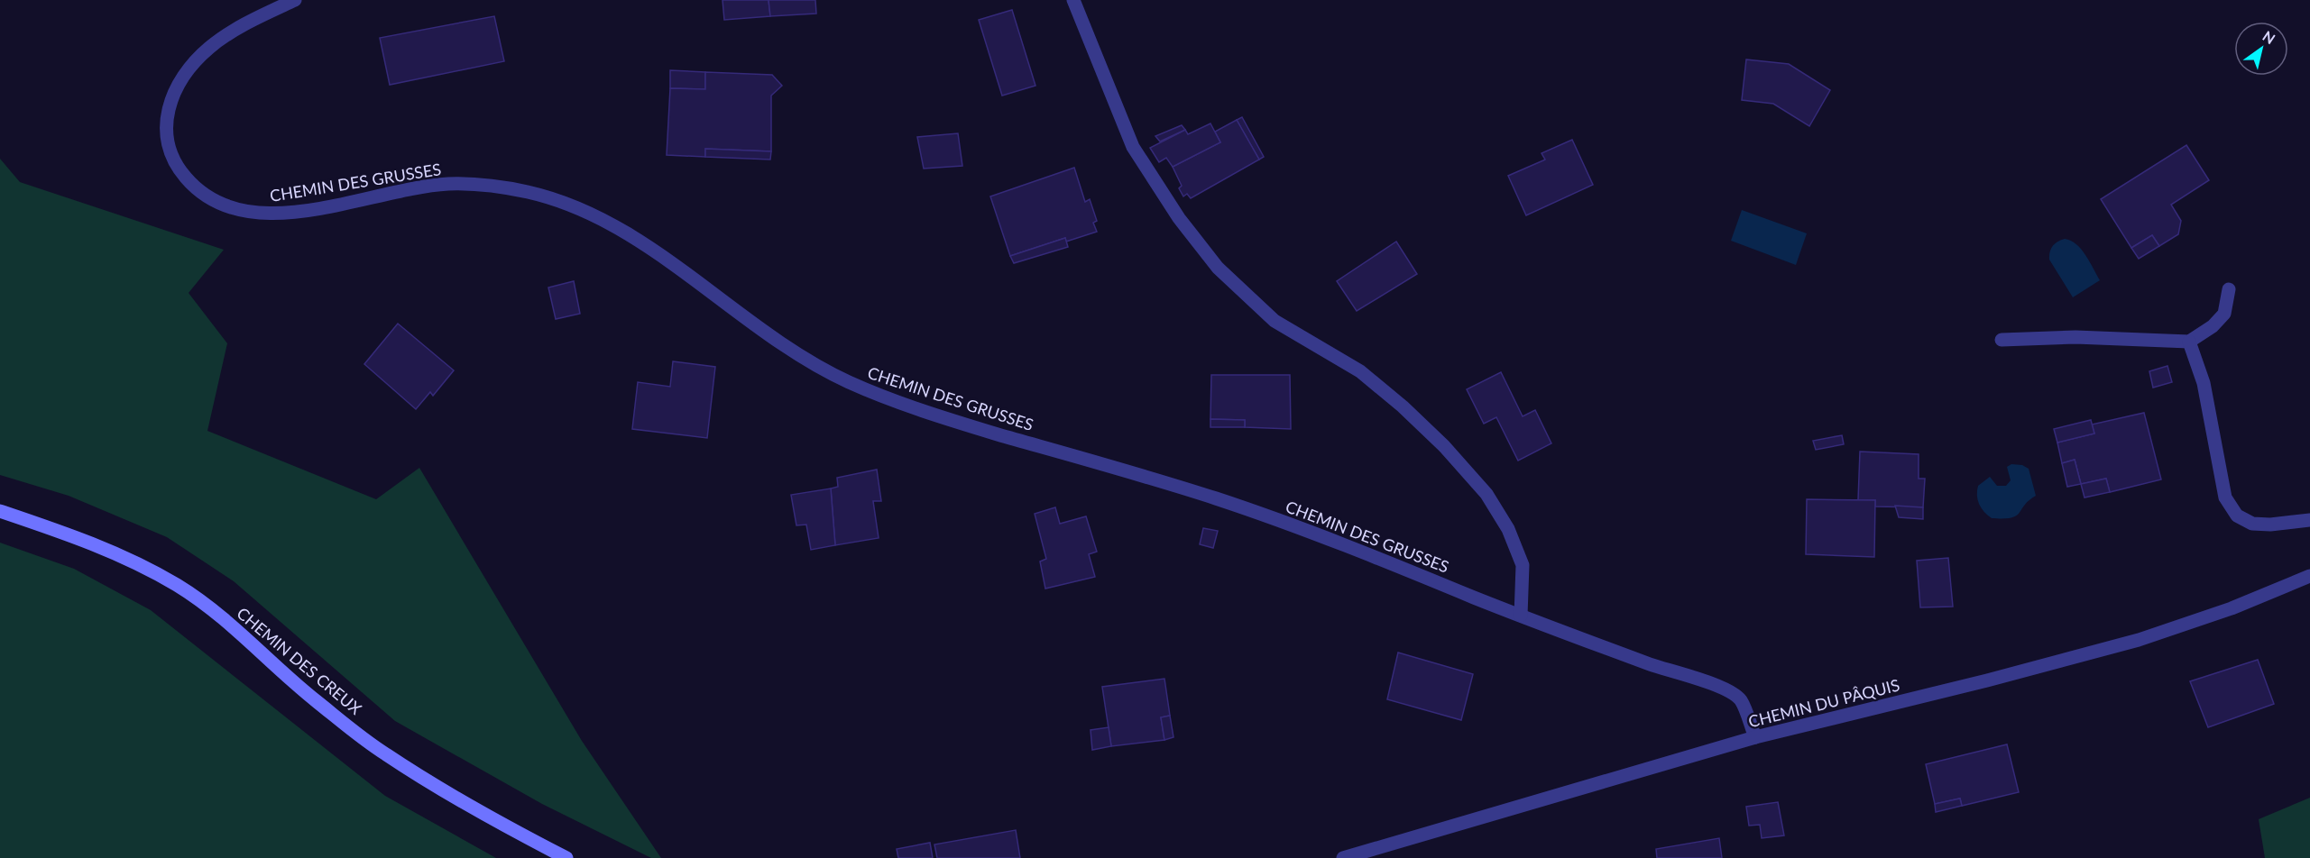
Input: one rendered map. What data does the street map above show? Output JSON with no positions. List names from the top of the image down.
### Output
{
  "streets": {
    "street": ["CHEMIN DES GRUSSES", "CHEMIN DES CREUX", "CHEMIN DU PÂQUIS"]
  },
  "crossings": [
    ["CHEMIN DES GRUSSES", "CHEMIN DU PÂQUIS"]
  ],
  "north": "top right"
}
